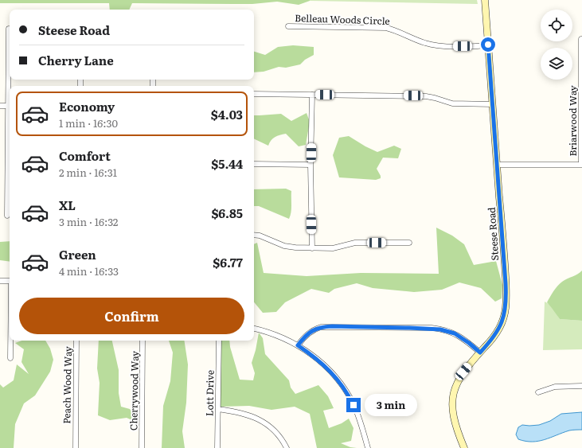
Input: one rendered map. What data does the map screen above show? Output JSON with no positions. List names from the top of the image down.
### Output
{
  "streets": {
    "street": [
      "Belleau Woods Circle",
      "Briarwood Way",
      "Steese Road",
      "Peach Wood Way",
      "Cherrywood Way",
      "Lott Drive"
    ]
  },
  "crossings": [
    ["Belleau Woods Circle", "Steese Road"],
    ["Briarwood Way", "Steese Road"]
  ],
  "page": {
    "banner": ["Steese Road", "Cherry Lane"],
    "list": [
      {
        "name": "Economy",
        "note": "1 min · 16:30",
        "value": "$4.03"
      },
      {
        "name": "Comfort",
        "note": "2 min · 16:31",
        "value": "$5.44"
      },
      {
        "name": "XL",
        "note": "3 min · 16:32",
        "value": "$6.85"
      },
      {
        "name": "Green",
        "note": "4 min · 16:33",
        "value": "$6.77"
      }
    ],
    "buttons": "Confirm",
    "bubble": "3 min"
  }
}
